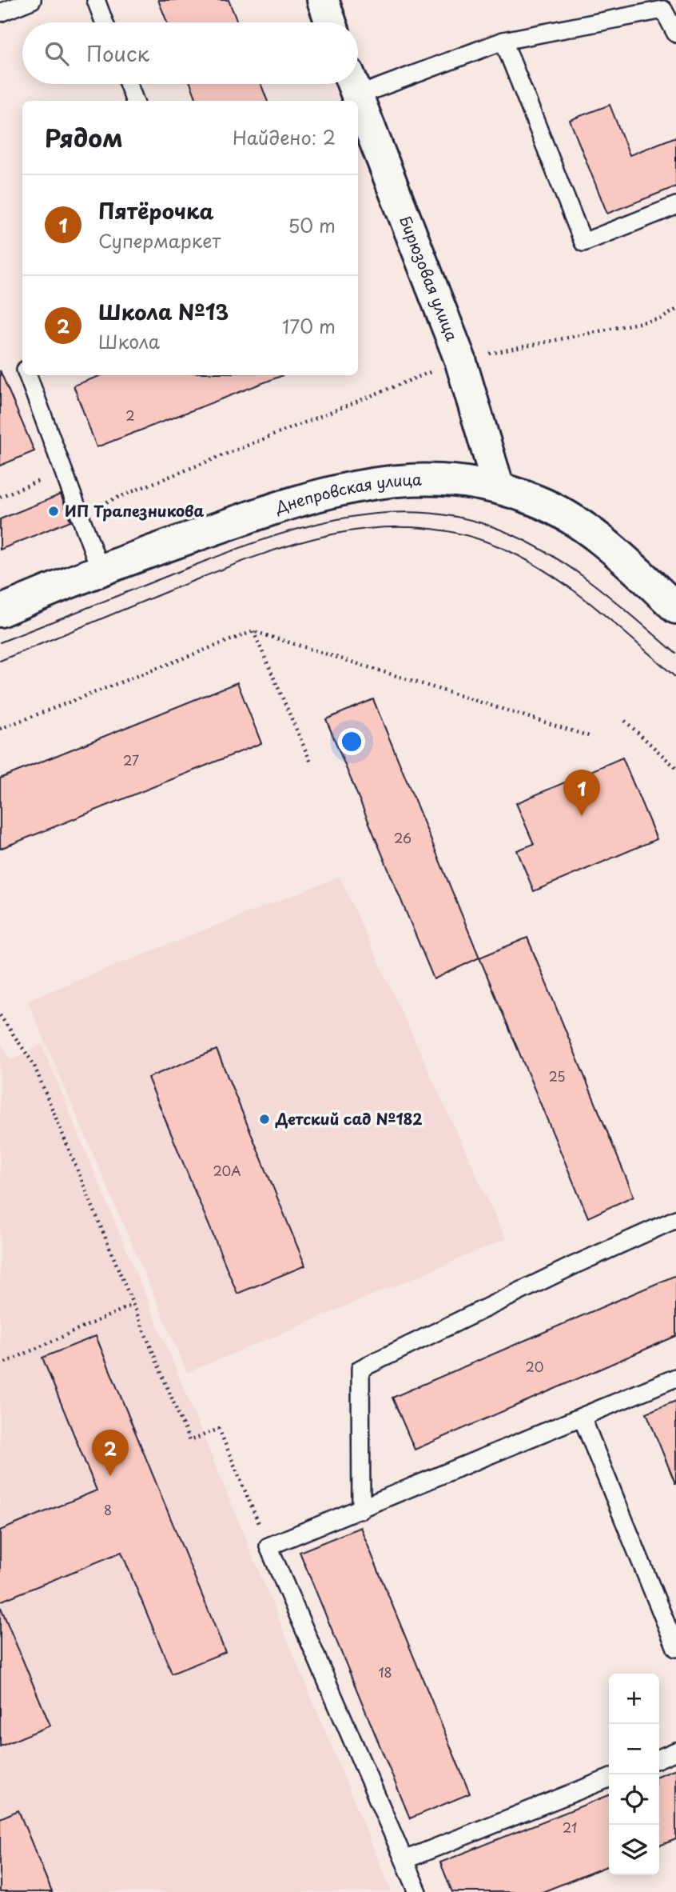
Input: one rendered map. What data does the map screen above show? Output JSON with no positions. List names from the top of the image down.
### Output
{
  "streets": {
    "street": ["Бирюзовая улица", "Днепровская улица"]
  },
  "crossings": [
    ["Бирюзовая улица", "Днепровская улица"]
  ],
  "places": ["ИП Трапезникова", "Детский сад №182"],
  "house_numbers": [
    "2",
    "27",
    "26",
    "25",
    "20А",
    "20",
    "8",
    "18",
    "21"
  ],
  "page": {
    "search": "Поиск",
    "heading": ["Рядом", "Найдено: 2"],
    "list": [
      {
        "mark": "1",
        "name": "Пятёрочка",
        "note": "Супермаркет",
        "value": "50 m"
      },
      {
        "mark": "2",
        "name": "Школа №13",
        "note": "Школа",
        "value": "170 m"
      }
    ],
    "pins": ["1", "2"],
    "map_buttons": ["+", "−"]
  }
}
